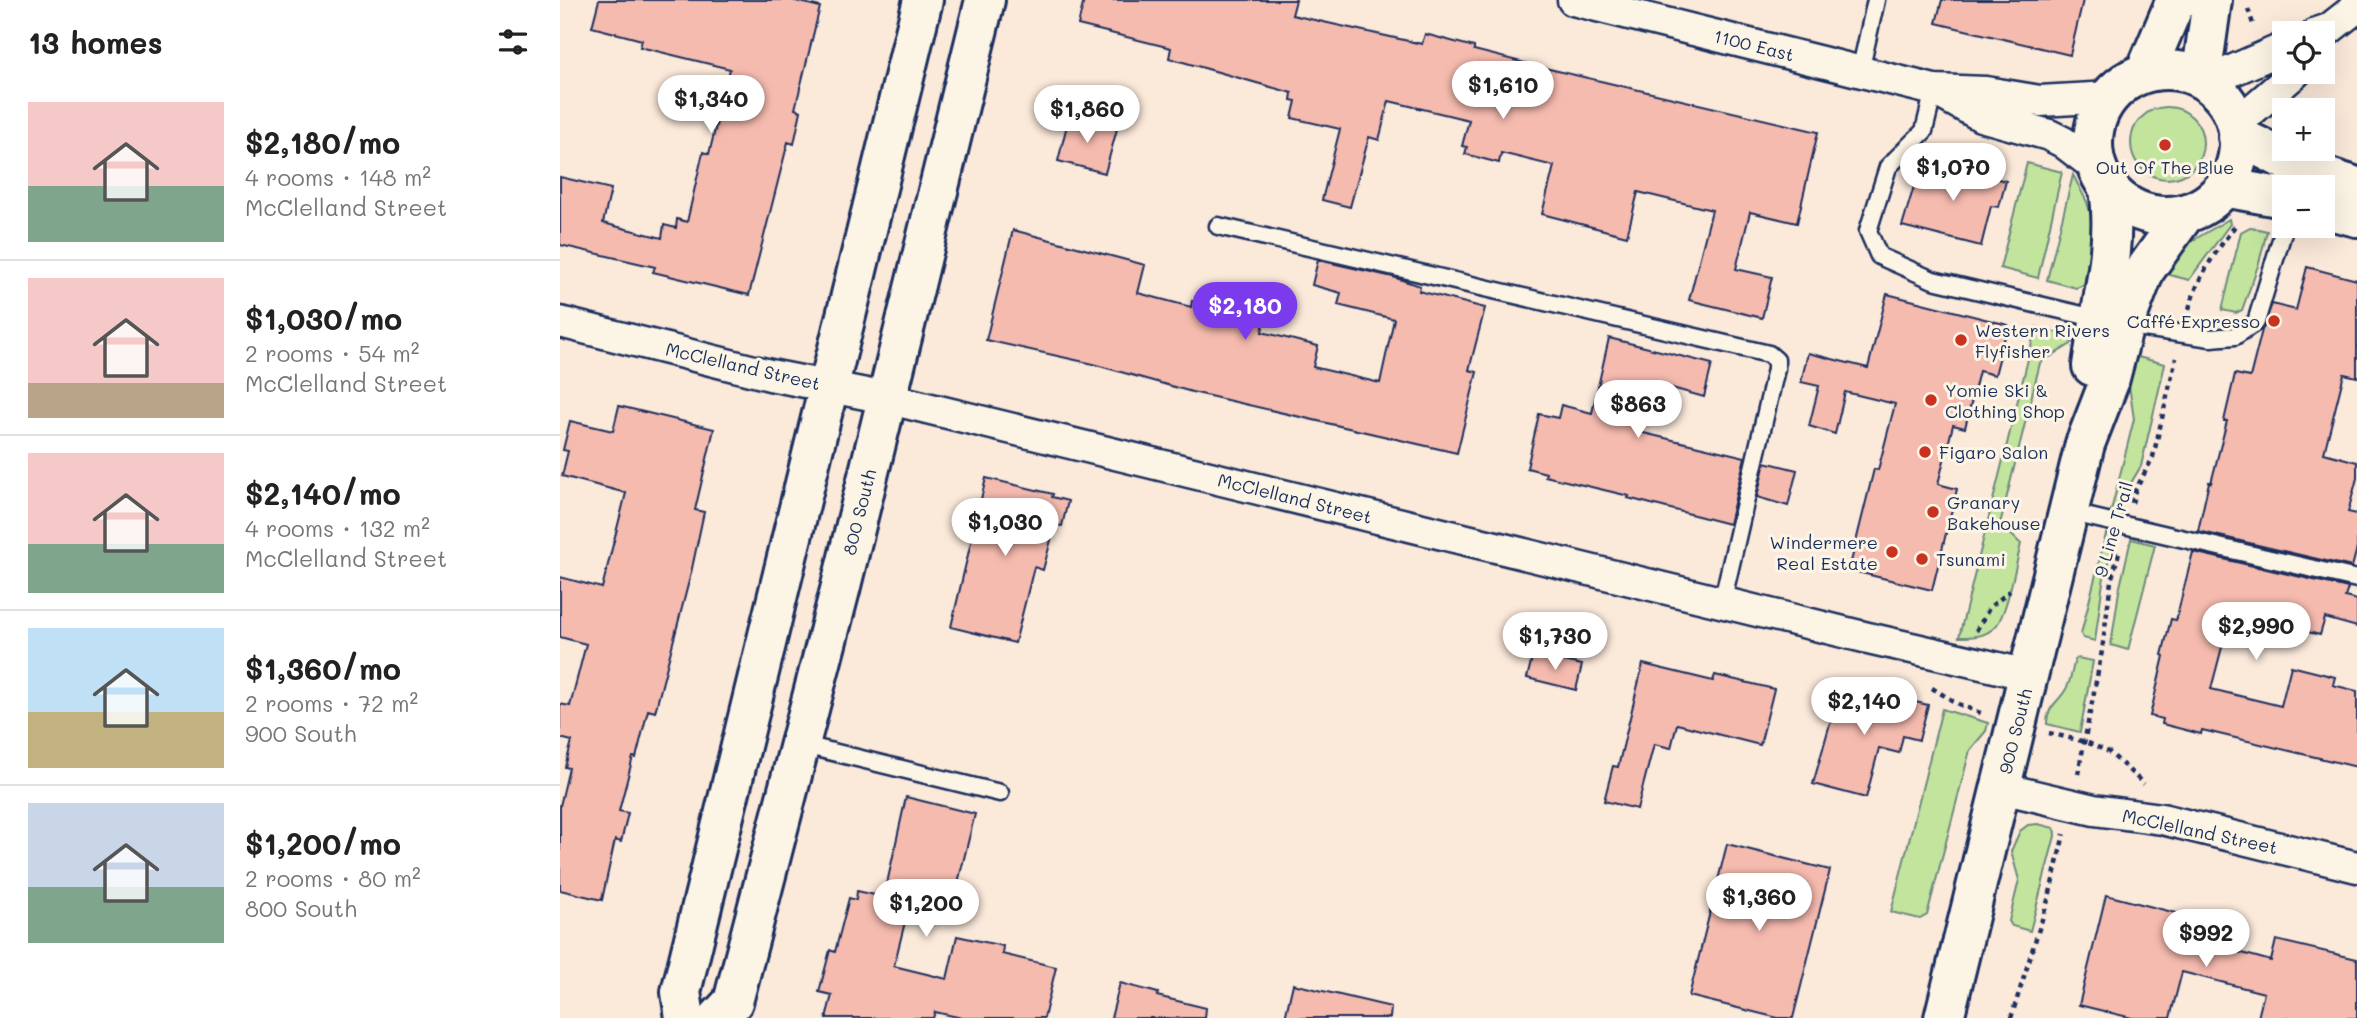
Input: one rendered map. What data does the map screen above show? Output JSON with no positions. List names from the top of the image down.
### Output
{
  "streets": {
    "main road": ["800 South", "900 South"],
    "street": ["1100 East", "McClelland Street"],
    "path": ["9 Line Trail"]
  },
  "crossings": [
    ["1100 East", "9 Line Trail"],
    ["1100 East", "900 South"],
    ["McClelland Street", "800 South"],
    ["McClelland Street", "900 South"],
    ["9 Line Trail", "900 South"]
  ],
  "places": [
    "Out Of The Blue",
    "Caffé Expresso",
    "Western Rivers Flyfisher",
    "Yomie Ski & Clothing Shop",
    "Figaro Salon",
    "Granary Bakehouse",
    "Windermere Real Estate",
    "Tsunami"
  ],
  "page": {
    "heading": "13 homes",
    "map_buttons": ["+", "−"],
    "price": [
      "$1,610",
      "$1,340",
      "$1,860",
      "$1,070",
      "$2,180",
      "$863",
      "$1,030",
      "$2,990",
      "$1,730",
      "$2,140",
      "$1,360",
      "$1,200",
      "$992"
    ],
    "list": [
      {
        "name": "$2,180/mo",
        "note": "4 rooms · 148 m² · McClelland Street"
      },
      {
        "name": "$1,030/mo",
        "note": "2 rooms · 54 m² · McClelland Street"
      },
      {
        "name": "$2,140/mo",
        "note": "4 rooms · 132 m² · McClelland Street"
      },
      {
        "name": "$1,360/mo",
        "note": "2 rooms · 72 m² · 900 South"
      },
      {
        "name": "$1,200/mo",
        "note": "2 rooms · 80 m² · 800 South"
      }
    ]
  }
}
